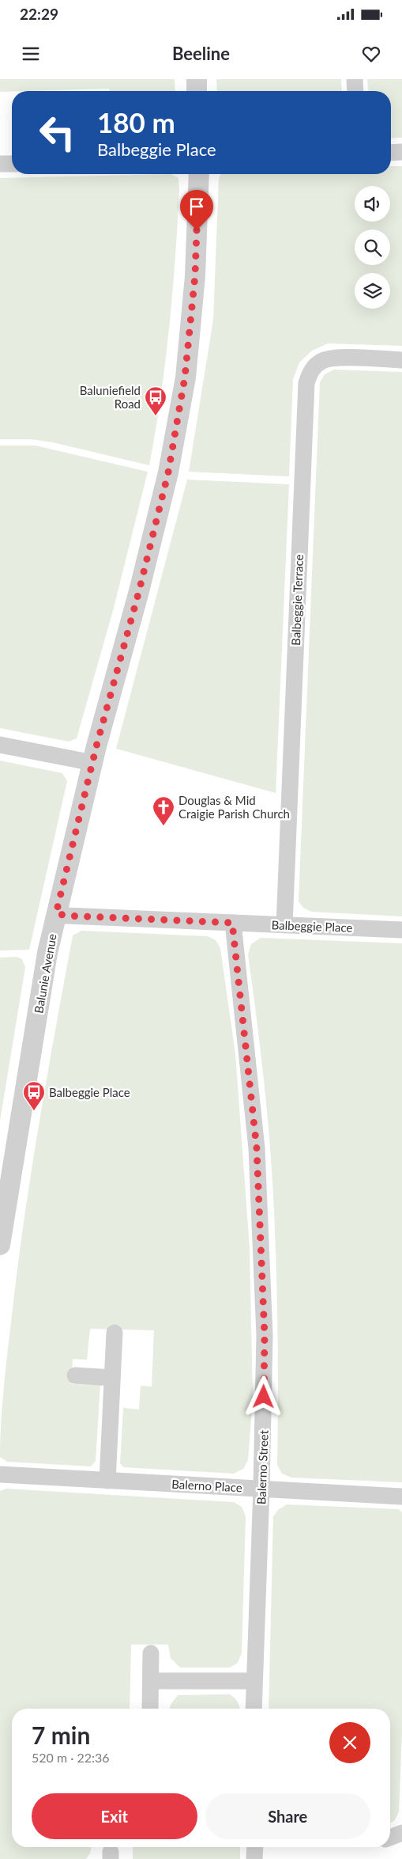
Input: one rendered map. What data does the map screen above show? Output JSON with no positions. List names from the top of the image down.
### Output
{
  "streets": {
    "street": [
      "Balbeggie Terrace",
      "Balbeggie Place",
      "Balunie Avenue",
      "Balerno Street",
      "Balerno Place"
    ]
  },
  "crossings": [
    ["Balbeggie Terrace", "Balbeggie Place"],
    ["Balbeggie Place", "Balunie Avenue"],
    ["Balbeggie Place", "Balerno Street"],
    ["Balerno Street", "Balerno Place"]
  ],
  "places": {
    "bus stop": ["Baluniefield Road", "Balbeggie Place"],
    "church": ["Douglas & Mid Craigie Parish Church"]
  },
  "page": {
    "status": "22:29",
    "header": "Beeline",
    "turn": ["180 m", "Balbeggie Place"],
    "heading": ["7 min", "520 m · 22:36"],
    "buttons": ["Exit", "Share"]
  }
}
